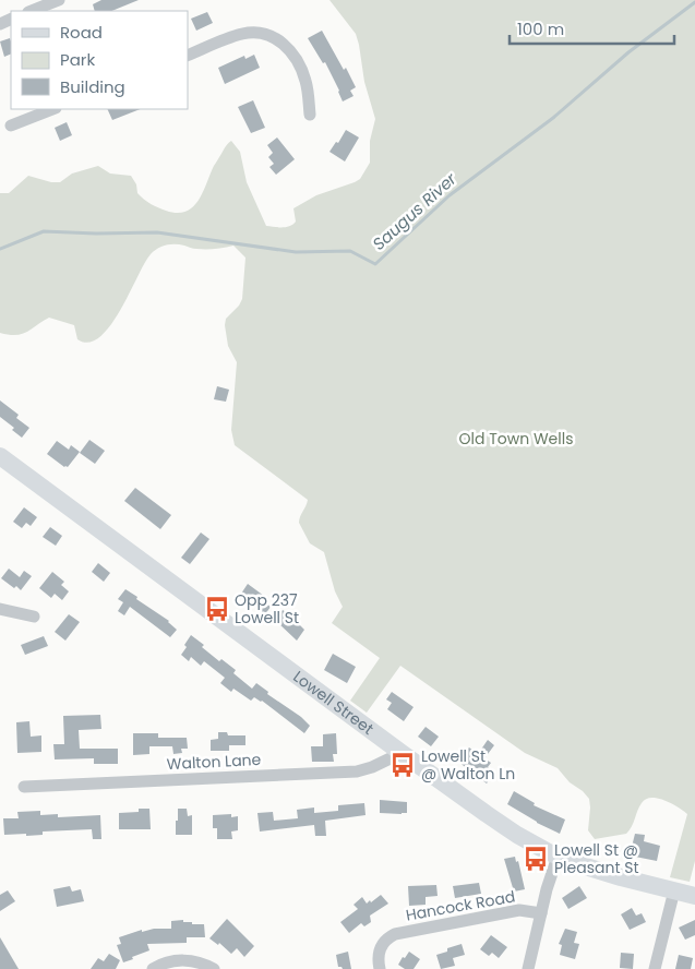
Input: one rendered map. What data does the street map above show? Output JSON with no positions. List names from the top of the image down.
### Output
{
  "streets": {
    "main road": ["Lowell Street"],
    "street": ["Walton Lane", "Hancock Road"]
  },
  "crossings": [
    ["Lowell Street", "Walton Lane"]
  ],
  "water": ["Saugus River"],
  "parks": ["Old Town Wells"],
  "places": {
    "bus stop": ["Opp 237 Lowell St", "Lowell St @ Walton Ln", "Lowell St @ Pleasant St"]
  },
  "legend": ["Road", "Park", "Building"],
  "scale_bar": "100 m"
}
